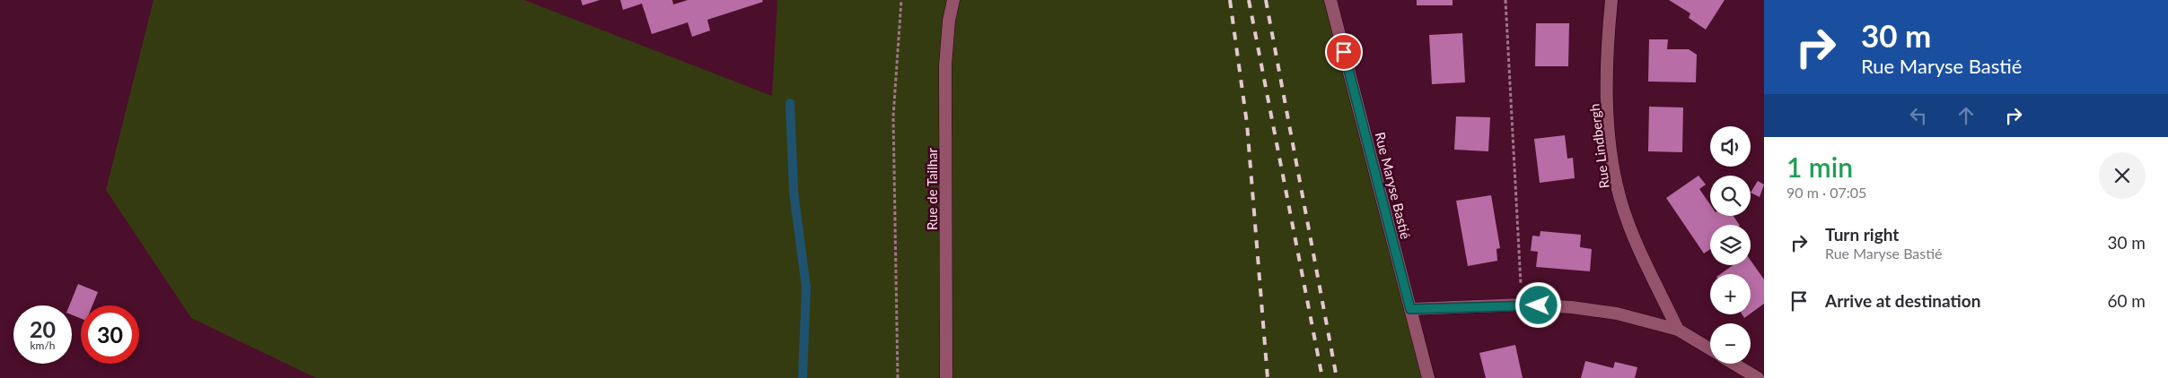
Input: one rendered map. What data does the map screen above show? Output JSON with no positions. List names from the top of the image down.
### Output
{
  "streets": {
    "street": ["Rue Lindbergh", "Rue Maryse Bastié", "Rue de Tailhar"]
  },
  "page": {
    "turn": ["30 m", "Rue Maryse Bastié"],
    "map_buttons": ["+", "−"],
    "heading": ["1 min", "90 m · 07:05"],
    "list": [
      {
        "name": "Turn right",
        "note": "Rue Maryse Bastié",
        "value": "30 m"
      },
      {
        "name": "Arrive at destination",
        "value": "60 m"
      }
    ],
    "speed": "20 km/h",
    "limit": "30"
  }
}
